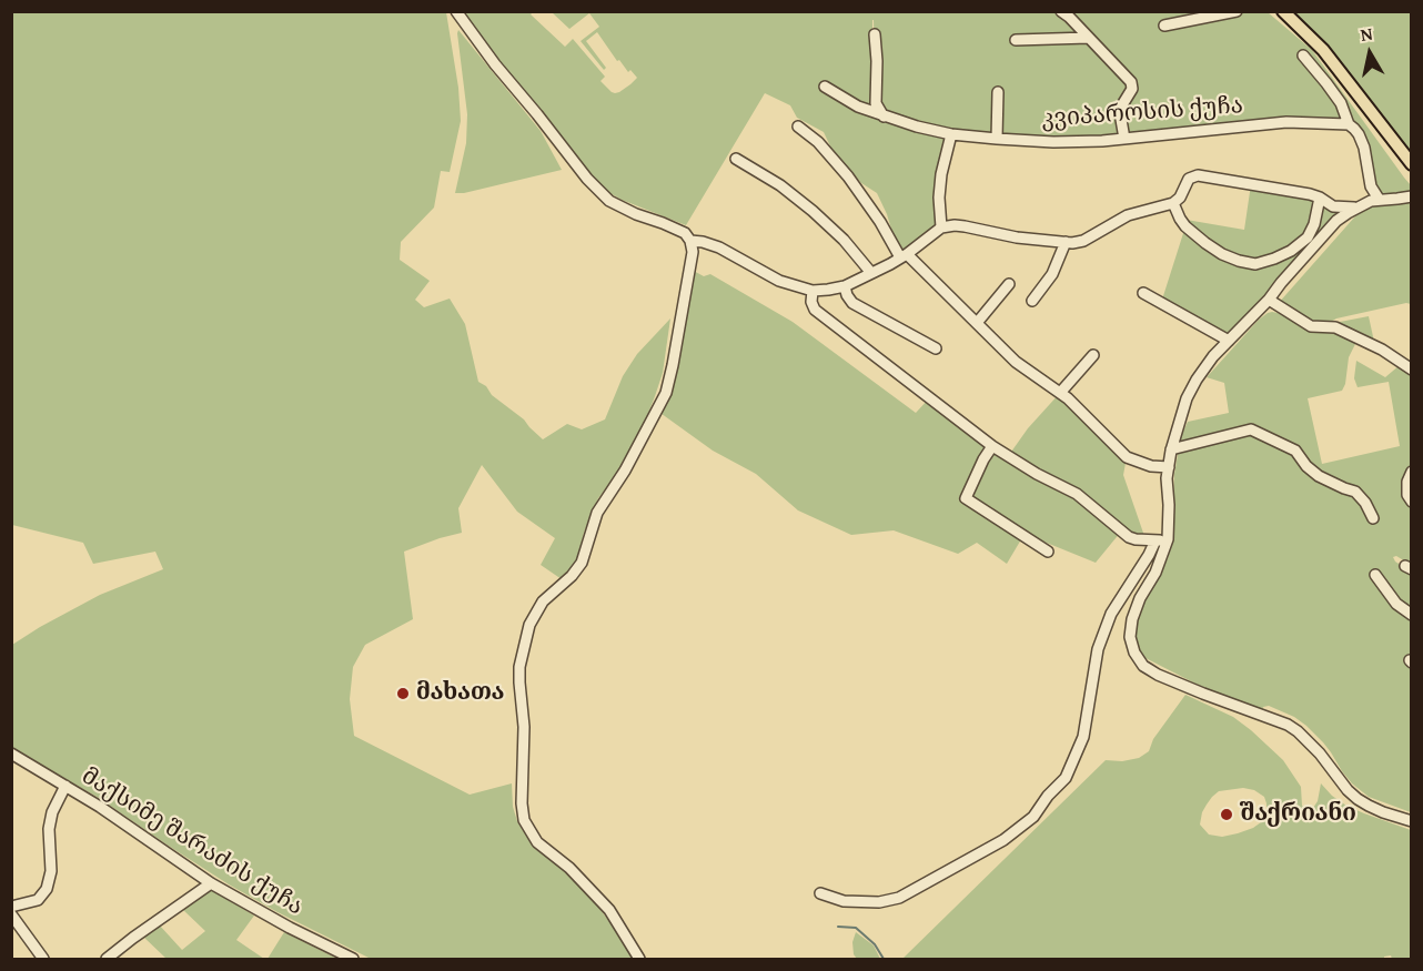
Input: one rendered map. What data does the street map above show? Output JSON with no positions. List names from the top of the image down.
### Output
{
  "streets": {
    "street": ["კვიპაროსის ქუჩა", "მაქსიმე შარაძის ქუჩა"]
  },
  "places": ["მახათა", "შაქრიანი"],
  "north": "top"
}
